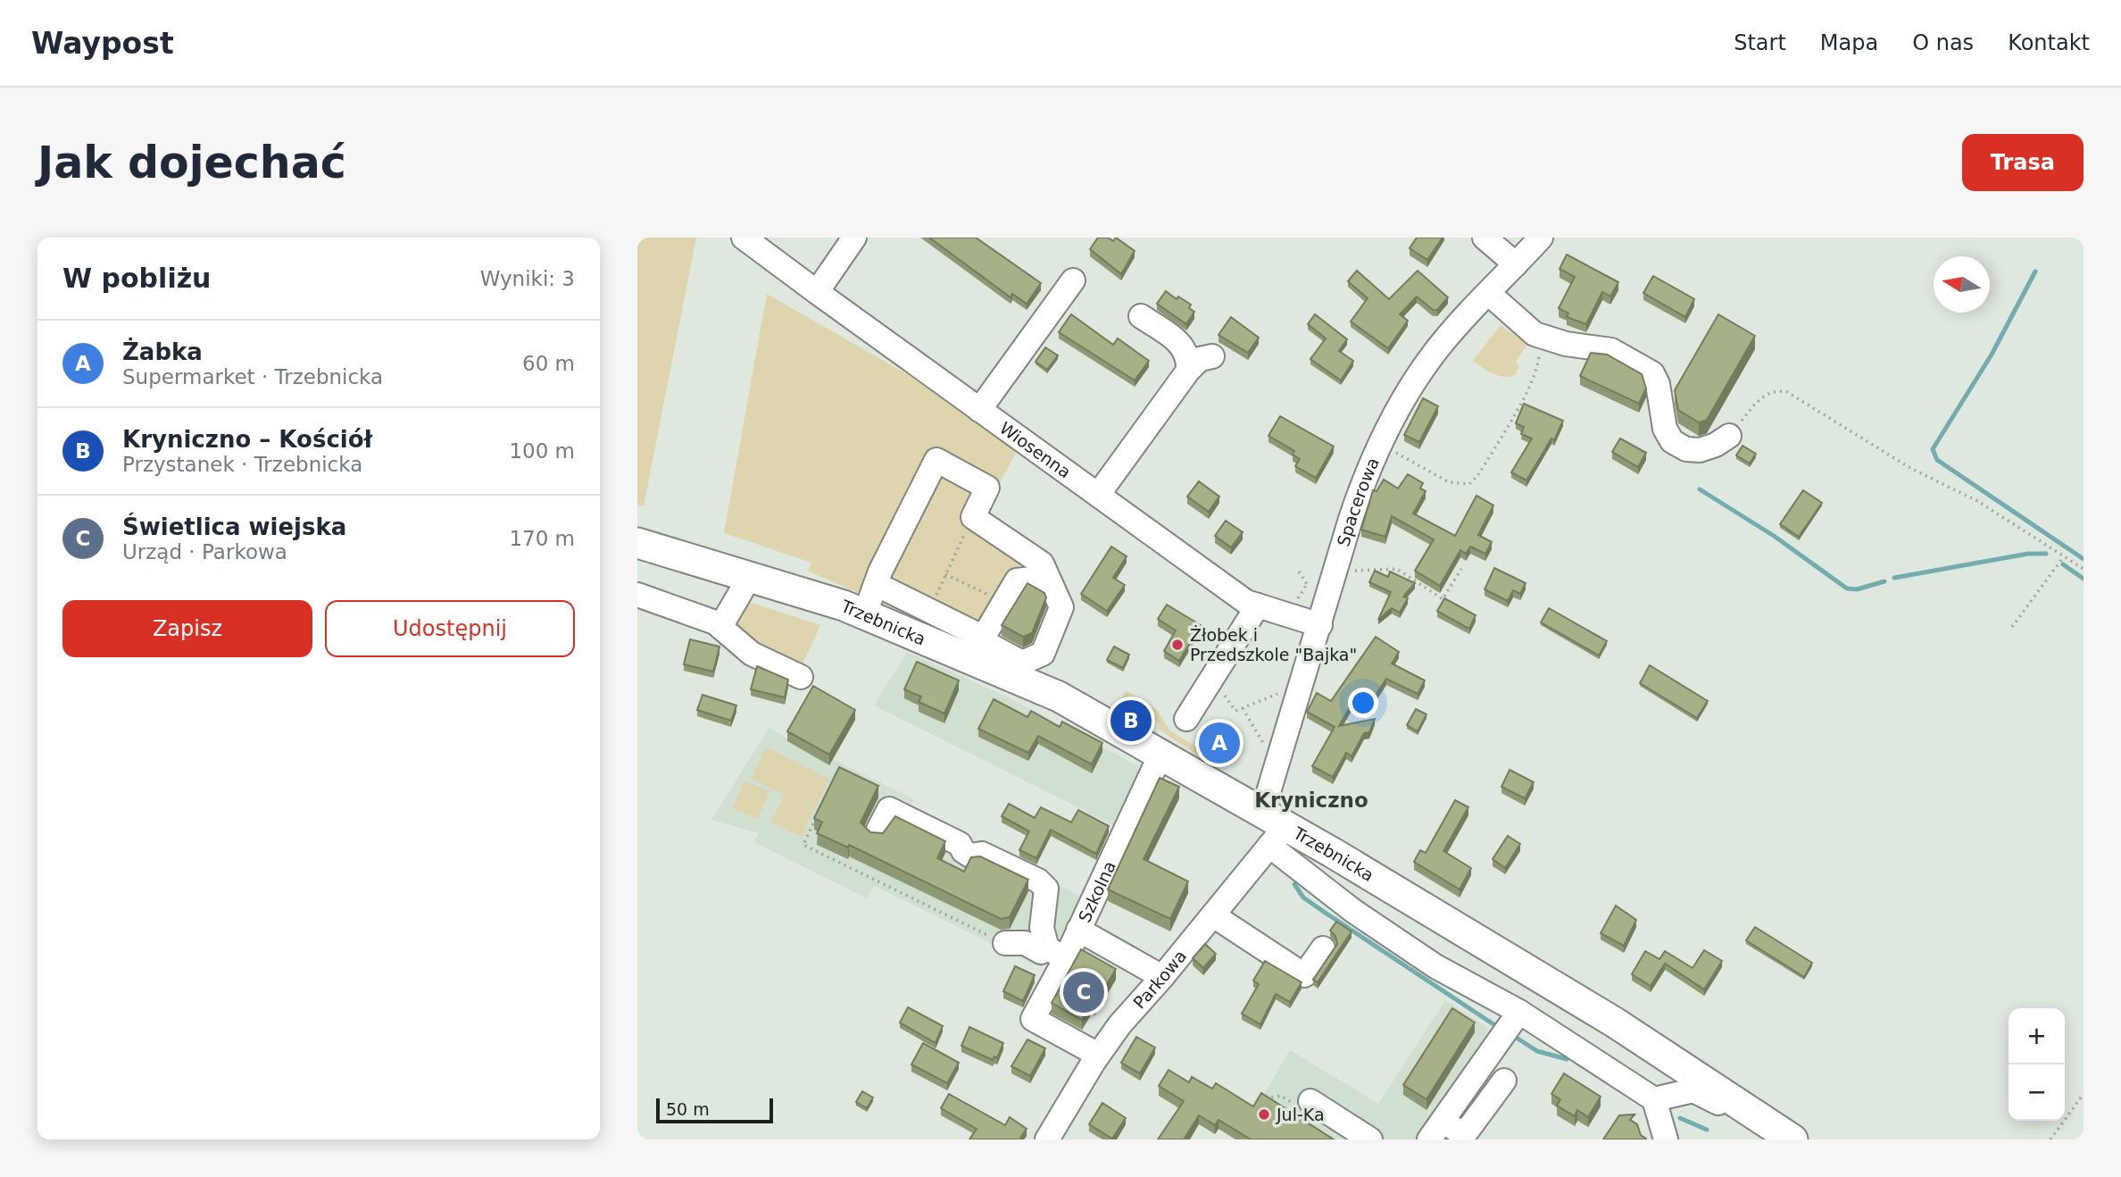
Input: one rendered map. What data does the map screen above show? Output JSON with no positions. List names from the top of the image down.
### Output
{
  "streets": {
    "main road": ["Trzebnicka"],
    "street": [
      "Wiosenna",
      "Spacerowa",
      "Szkolna",
      "Parkowa"
    ]
  },
  "crossings": [
    ["Wiosenna", "Spacerowa"],
    ["Spacerowa", "Trzebnicka"],
    ["Spacerowa", "Parkowa"],
    ["Trzebnicka", "Parkowa"],
    ["Szkolna", "Parkowa"]
  ],
  "districts": ["Kryniczno"],
  "places": ["Żłobek i Przedszkole \"Bajka\"", "Jul-Ka"],
  "scale_bar": "50 m",
  "north": "left",
  "page": {
    "header": "Waypost",
    "nav": [
      "Start",
      "Mapa",
      "O nas",
      "Kontakt"
    ],
    "buttons": [
      "Trasa",
      ["Zapisz", "Udostępnij"]
    ],
    "title": "Jak dojechać",
    "heading": ["W pobliżu", "Wyniki: 3"],
    "list": [
      {
        "mark": "A",
        "name": "Żabka",
        "note": "Supermarket · Trzebnicka",
        "value": "60 m"
      },
      {
        "mark": "B",
        "name": "Kryniczno – Kościół",
        "note": "Przystanek · Trzebnicka",
        "value": "100 m"
      },
      {
        "mark": "C",
        "name": "Świetlica wiejska",
        "note": "Urząd · Parkowa",
        "value": "170 m"
      }
    ],
    "pins": ["B", "A", "C"],
    "map_buttons": ["+", "−"],
    "scale": "50 m"
  }
}
